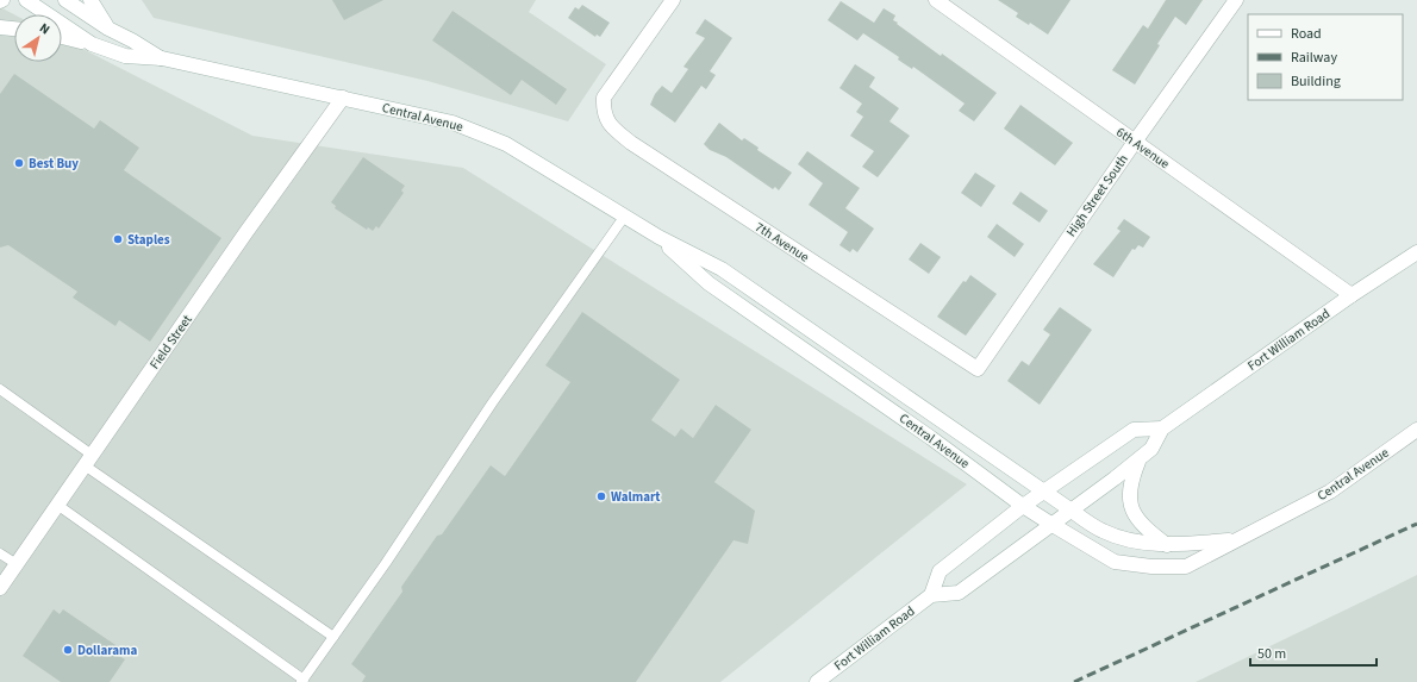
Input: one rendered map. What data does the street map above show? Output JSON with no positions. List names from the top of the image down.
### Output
{
  "streets": {
    "main road": [
      "Central Avenue",
      "6th Avenue",
      "High Street South",
      "7th Avenue",
      "Fort William Road",
      "Field Street"
    ]
  },
  "crossings": [
    ["Central Avenue", "Fort William Road"],
    ["Central Avenue", "Field Street"],
    ["6th Avenue", "High Street South"],
    ["6th Avenue", "Fort William Road"],
    ["High Street South", "7th Avenue"]
  ],
  "places": [
    "Best Buy",
    "Staples",
    "Walmart",
    "Dollarama"
  ],
  "legend": ["Road", "Railway", "Building"],
  "scale_bar": "50 m",
  "north": "top right"
}
